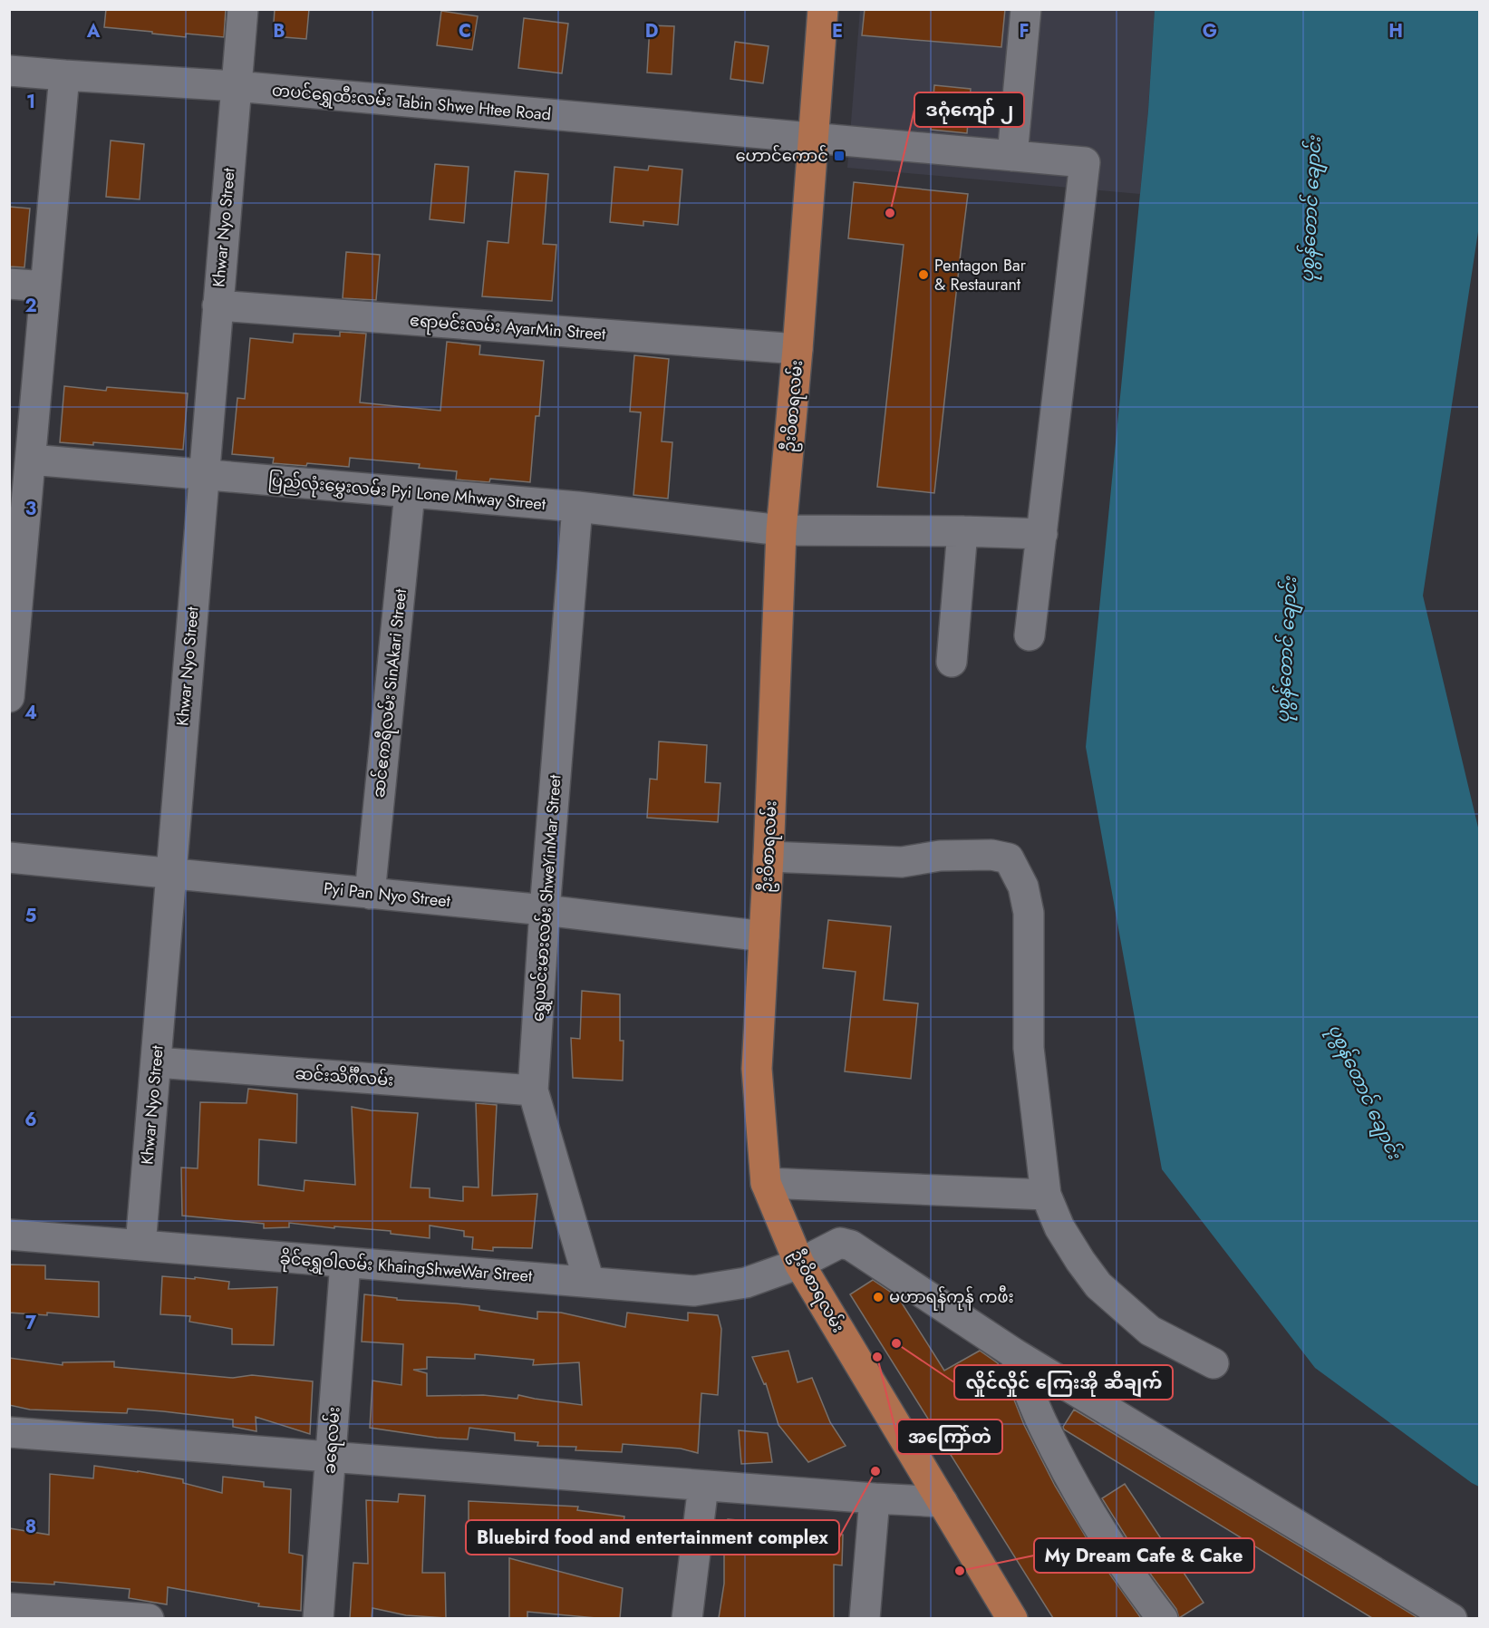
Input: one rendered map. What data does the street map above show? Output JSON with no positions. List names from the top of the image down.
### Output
{
  "streets": {
    "main road": ["ဦးဝိစာရလမ်း"],
    "street": [
      "တပင်ရွှေထီးလမ်း Tabin Shwe Htee Road",
      "Khwar Nyo Street",
      "ဧရာမင်းလမ်း AyarMin Street",
      "ပြည်လုံးမွှေးလမ်း Pyi Lone Mhway Street",
      "ဆင်ဧကရီလမ်း SinAkari Street",
      "Pyi Pan Nyo Street",
      "ရွှေယင်းမားလမ်း ShweYinMar Street",
      "ဆင်းသိင်္ဂီလမ်း",
      "ခိုင်ရွှေဝါလမ်း KhaingShweWar Street",
      "ခရေလမ်း"
    ]
  },
  "crossings": [
    ["တပင်ရွှေထီးလမ်း Tabin Shwe Htee Road", "Khwar Nyo Street"],
    ["တပင်ရွှေထီးလမ်း Tabin Shwe Htee Road", "ဦးဝိစာရလမ်း"],
    ["တပင်ရွှေထီးလမ်း Tabin Shwe Htee Road", "ပြည်လုံးမွှေးလမ်း Pyi Lone Mhway Street"],
    ["Khwar Nyo Street", "ဧရာမင်းလမ်း AyarMin Street"],
    ["Khwar Nyo Street", "ပြည်လုံးမွှေးလမ်း Pyi Lone Mhway Street"],
    ["Khwar Nyo Street", "Pyi Pan Nyo Street"],
    ["Khwar Nyo Street", "ဆင်းသိင်္ဂီလမ်း"],
    ["Khwar Nyo Street", "ခိုင်ရွှေဝါလမ်း KhaingShweWar Street"],
    ["ဧရာမင်းလမ်း AyarMin Street", "ဦးဝိစာရလမ်း"],
    ["ဦးဝိစာရလမ်း", "ပြည်လုံးမွှေးလမ်း Pyi Lone Mhway Street"],
    ["ဦးဝိစာရလမ်း", "Pyi Pan Nyo Street"],
    ["ဦးဝိစာရလမ်း", "ခိုင်ရွှေဝါလမ်း KhaingShweWar Street"],
    ["ပြည်လုံးမွှေးလမ်း Pyi Lone Mhway Street", "ဆင်ဧကရီလမ်း SinAkari Street"],
    ["ပြည်လုံးမွှေးလမ်း Pyi Lone Mhway Street", "ရွှေယင်းမားလမ်း ShweYinMar Street"],
    ["ဆင်ဧကရီလမ်း SinAkari Street", "Pyi Pan Nyo Street"],
    ["Pyi Pan Nyo Street", "ရွှေယင်းမားလမ်း ShweYinMar Street"],
    ["ရွှေယင်းမားလမ်း ShweYinMar Street", "ဆင်းသိင်္ဂီလမ်း"],
    ["ရွှေယင်းမားလမ်း ShweYinMar Street", "ခိုင်ရွှေဝါလမ်း KhaingShweWar Street"],
    ["ခိုင်ရွှေဝါလမ်း KhaingShweWar Street", "ခရေလမ်း"]
  ],
  "water": ["ပုစွန်တောင် ချောင်း"],
  "places": {
    "transit": ["ဟောင်ကောင်"],
    "other": [
      "ဒဂုံကျော် ၂",
      "Pentagon Bar & Restaurant",
      "မဟာရန်ကုန် ကဖီး",
      "လှိုင်လှိုင် ကြေးအို ဆီချက်",
      "အကြော်တဲ",
      "Bluebird food and entertainment complex",
      "My Dream Cafe & Cake"
    ]
  },
  "grid": {
    "columns": [
      "A",
      "B",
      "C",
      "D",
      "E",
      "F",
      "G",
      "H"
    ],
    "rows": [
      "1",
      "2",
      "3",
      "4",
      "5",
      "6",
      "7",
      "8"
    ]
  }
}
